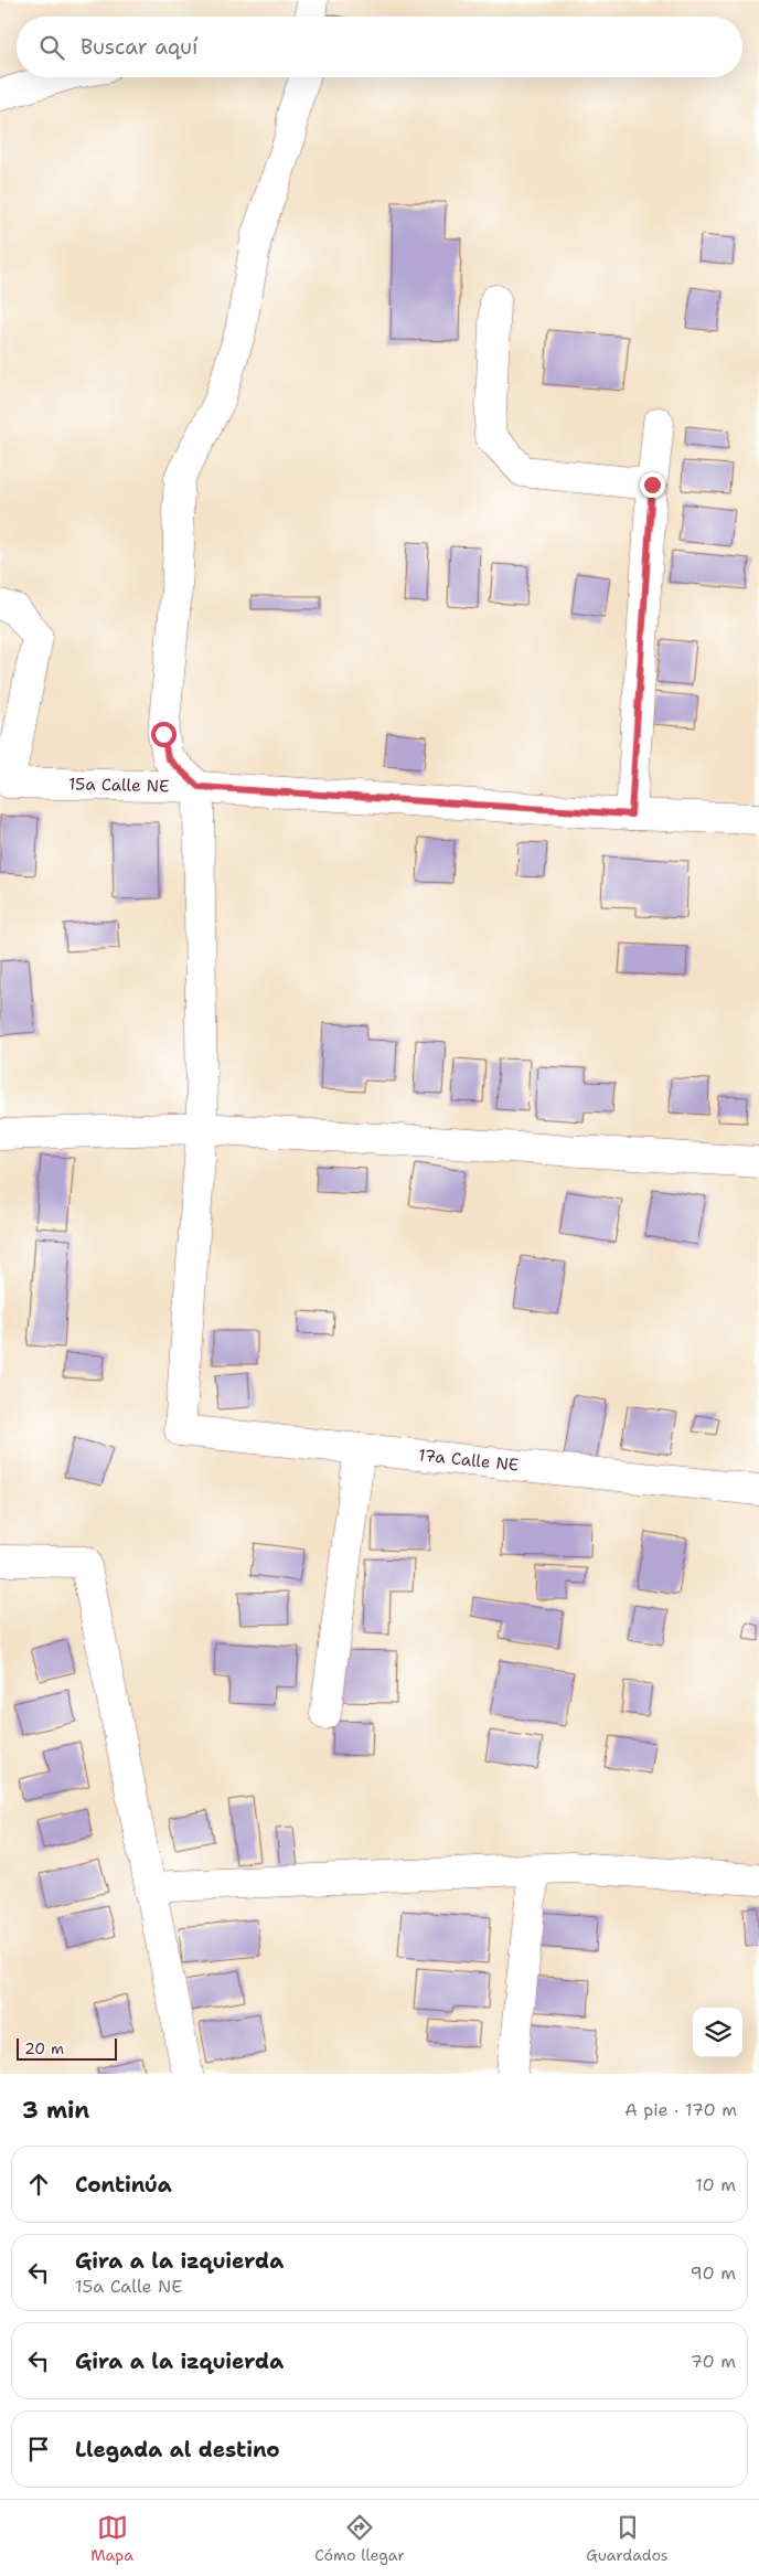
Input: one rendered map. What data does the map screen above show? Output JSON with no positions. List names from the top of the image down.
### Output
{
  "streets": {
    "street": ["15a Calle NE", "17a Calle NE"]
  },
  "scale_bar": "20 m",
  "page": {
    "search": "Buscar aquí",
    "scale": "20 m",
    "heading": ["3 min", "A pie · 170 m"],
    "list": [
      ["Continúa", "10 m"],
      ["Gira a la izquierda", "15a Calle NE", "90 m"],
      ["Gira a la izquierda", "70 m"],
      "Llegada al destino"
    ],
    "nav": ["Mapa", "Cómo llegar", "Guardados"]
  }
}
